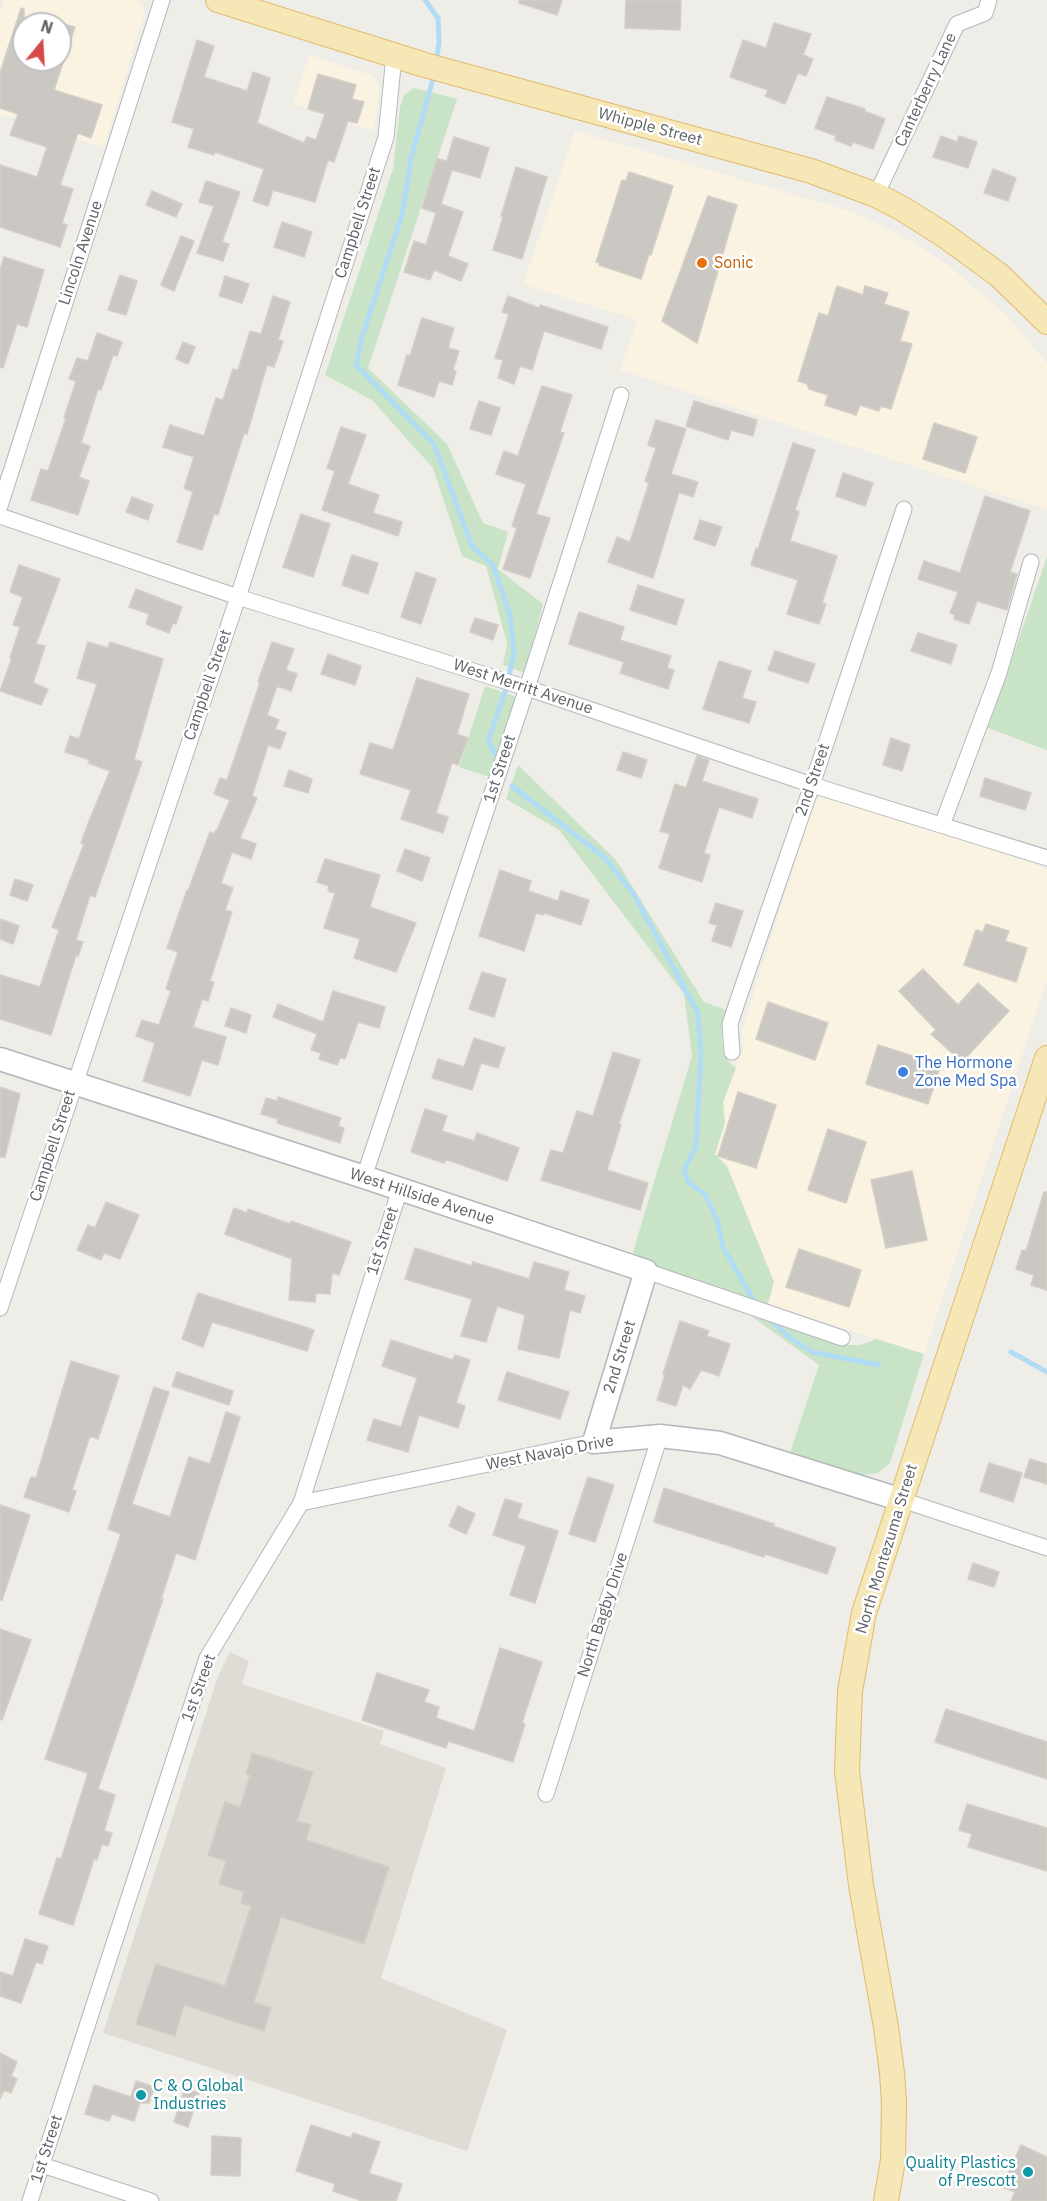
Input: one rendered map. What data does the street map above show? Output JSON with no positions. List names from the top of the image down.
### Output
{
  "streets": {
    "main road": ["Whipple Street", "North Montezuma Street"],
    "street": [
      "Canterberry Lane",
      "Campbell Street",
      "Lincoln Avenue",
      "West Merritt Avenue",
      "1st Street",
      "2nd Street",
      "West Hillside Avenue",
      "West Navajo Drive",
      "North Bagby Drive"
    ]
  },
  "crossings": [
    ["Canterberry Lane", "Whipple Street"],
    ["Whipple Street", "Campbell Street"],
    ["Campbell Street", "West Merritt Avenue"],
    ["Campbell Street", "West Hillside Avenue"],
    ["West Merritt Avenue", "1st Street"],
    ["West Merritt Avenue", "2nd Street"],
    ["1st Street", "West Hillside Avenue"],
    ["1st Street", "West Navajo Drive"],
    ["2nd Street", "West Hillside Avenue"],
    ["2nd Street", "West Navajo Drive"],
    ["West Navajo Drive", "North Montezuma Street"],
    ["West Navajo Drive", "North Bagby Drive"]
  ],
  "places": [
    "Sonic",
    "The Hormone Zone Med Spa",
    "C & O Global Industries",
    "Quality Plastics of Prescott"
  ],
  "north": "top"
}
